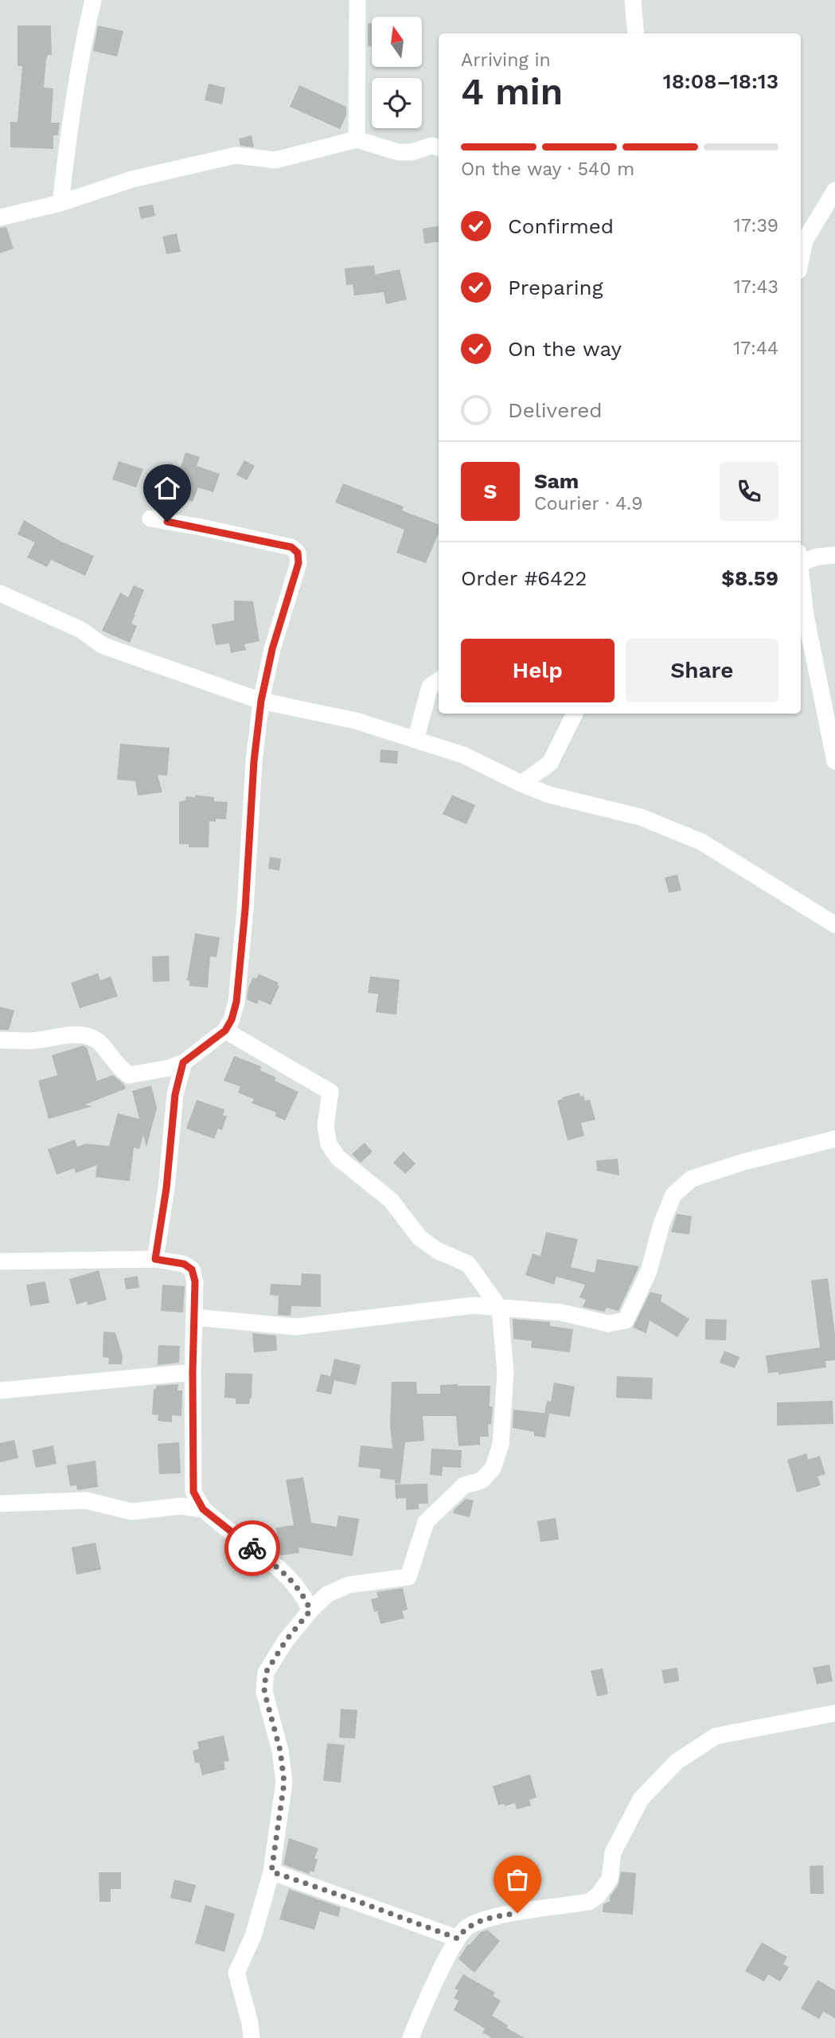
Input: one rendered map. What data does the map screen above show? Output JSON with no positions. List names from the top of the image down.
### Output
{
  "north": "top",
  "page": {
    "heading": ["4 min", "Arriving in", "18:08–18:13"],
    "panel": [
      "Sam",
      "Courier · 4.9",
      "Order #6422",
      "$8.59"
    ],
    "bar": "On the way · 540 m",
    "list": [
      ["Confirmed", "17:39"],
      ["Preparing", "17:43"],
      ["On the way", "17:44"],
      "Delivered"
    ],
    "round": "S",
    "buttons": ["Help", "Share"]
  }
}
